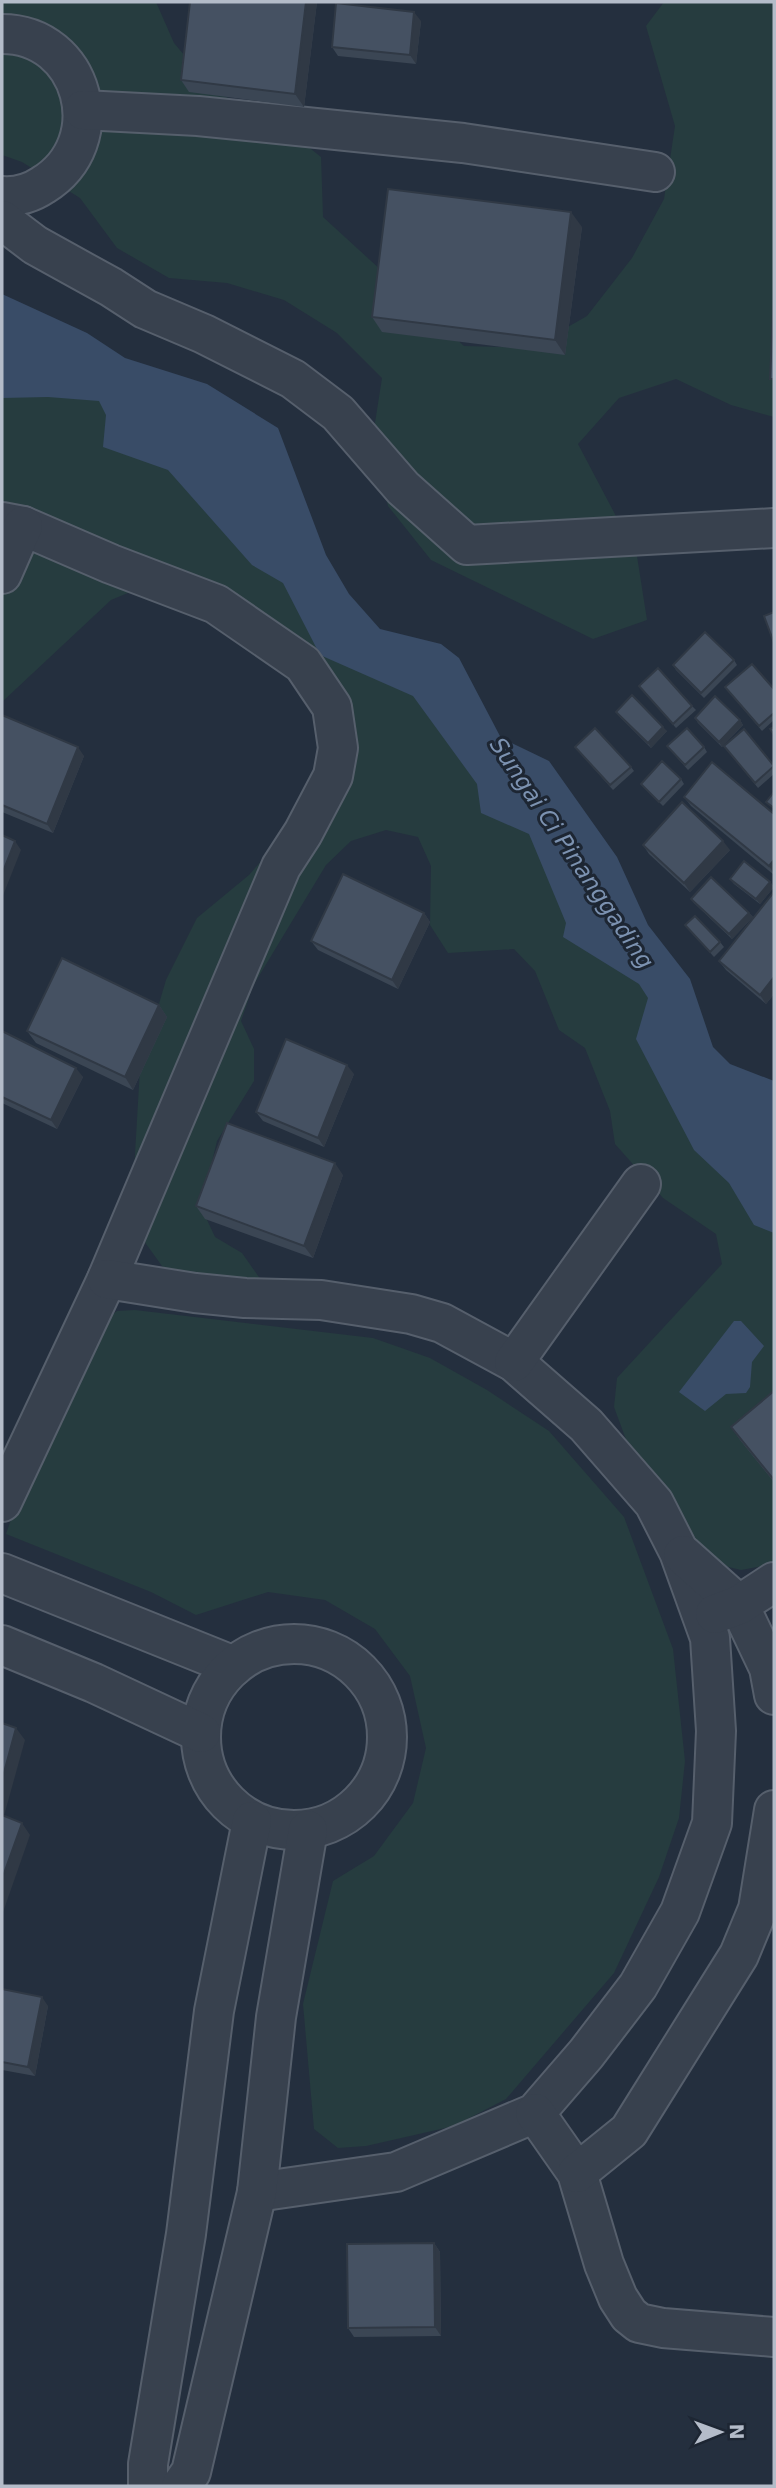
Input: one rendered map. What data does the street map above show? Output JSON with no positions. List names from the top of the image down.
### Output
{
  "water": ["Sungai Ci Pinanggading"],
  "north": "right"
}
